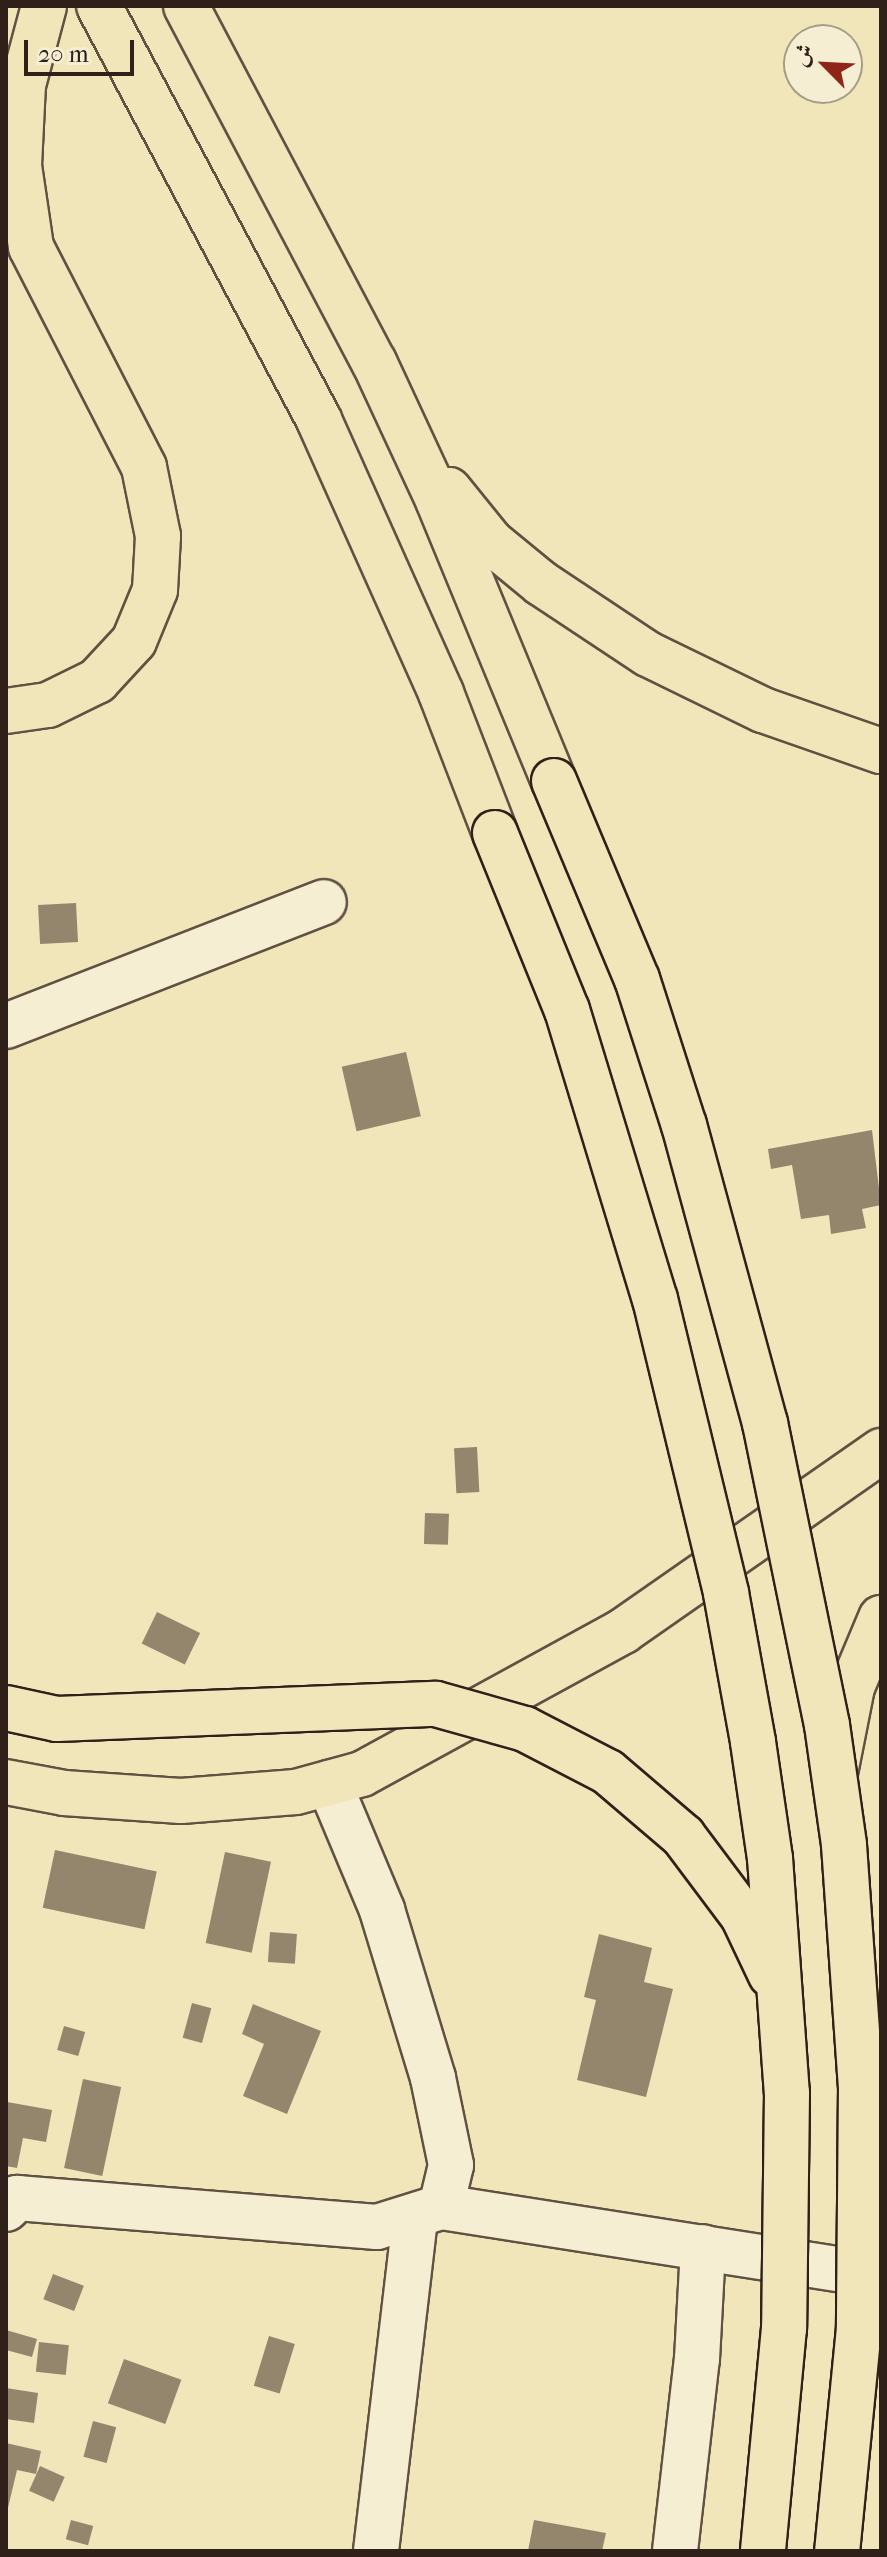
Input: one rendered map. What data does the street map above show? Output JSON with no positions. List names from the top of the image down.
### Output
{
  "scale_bar": "20 m",
  "north": "top left"
}
